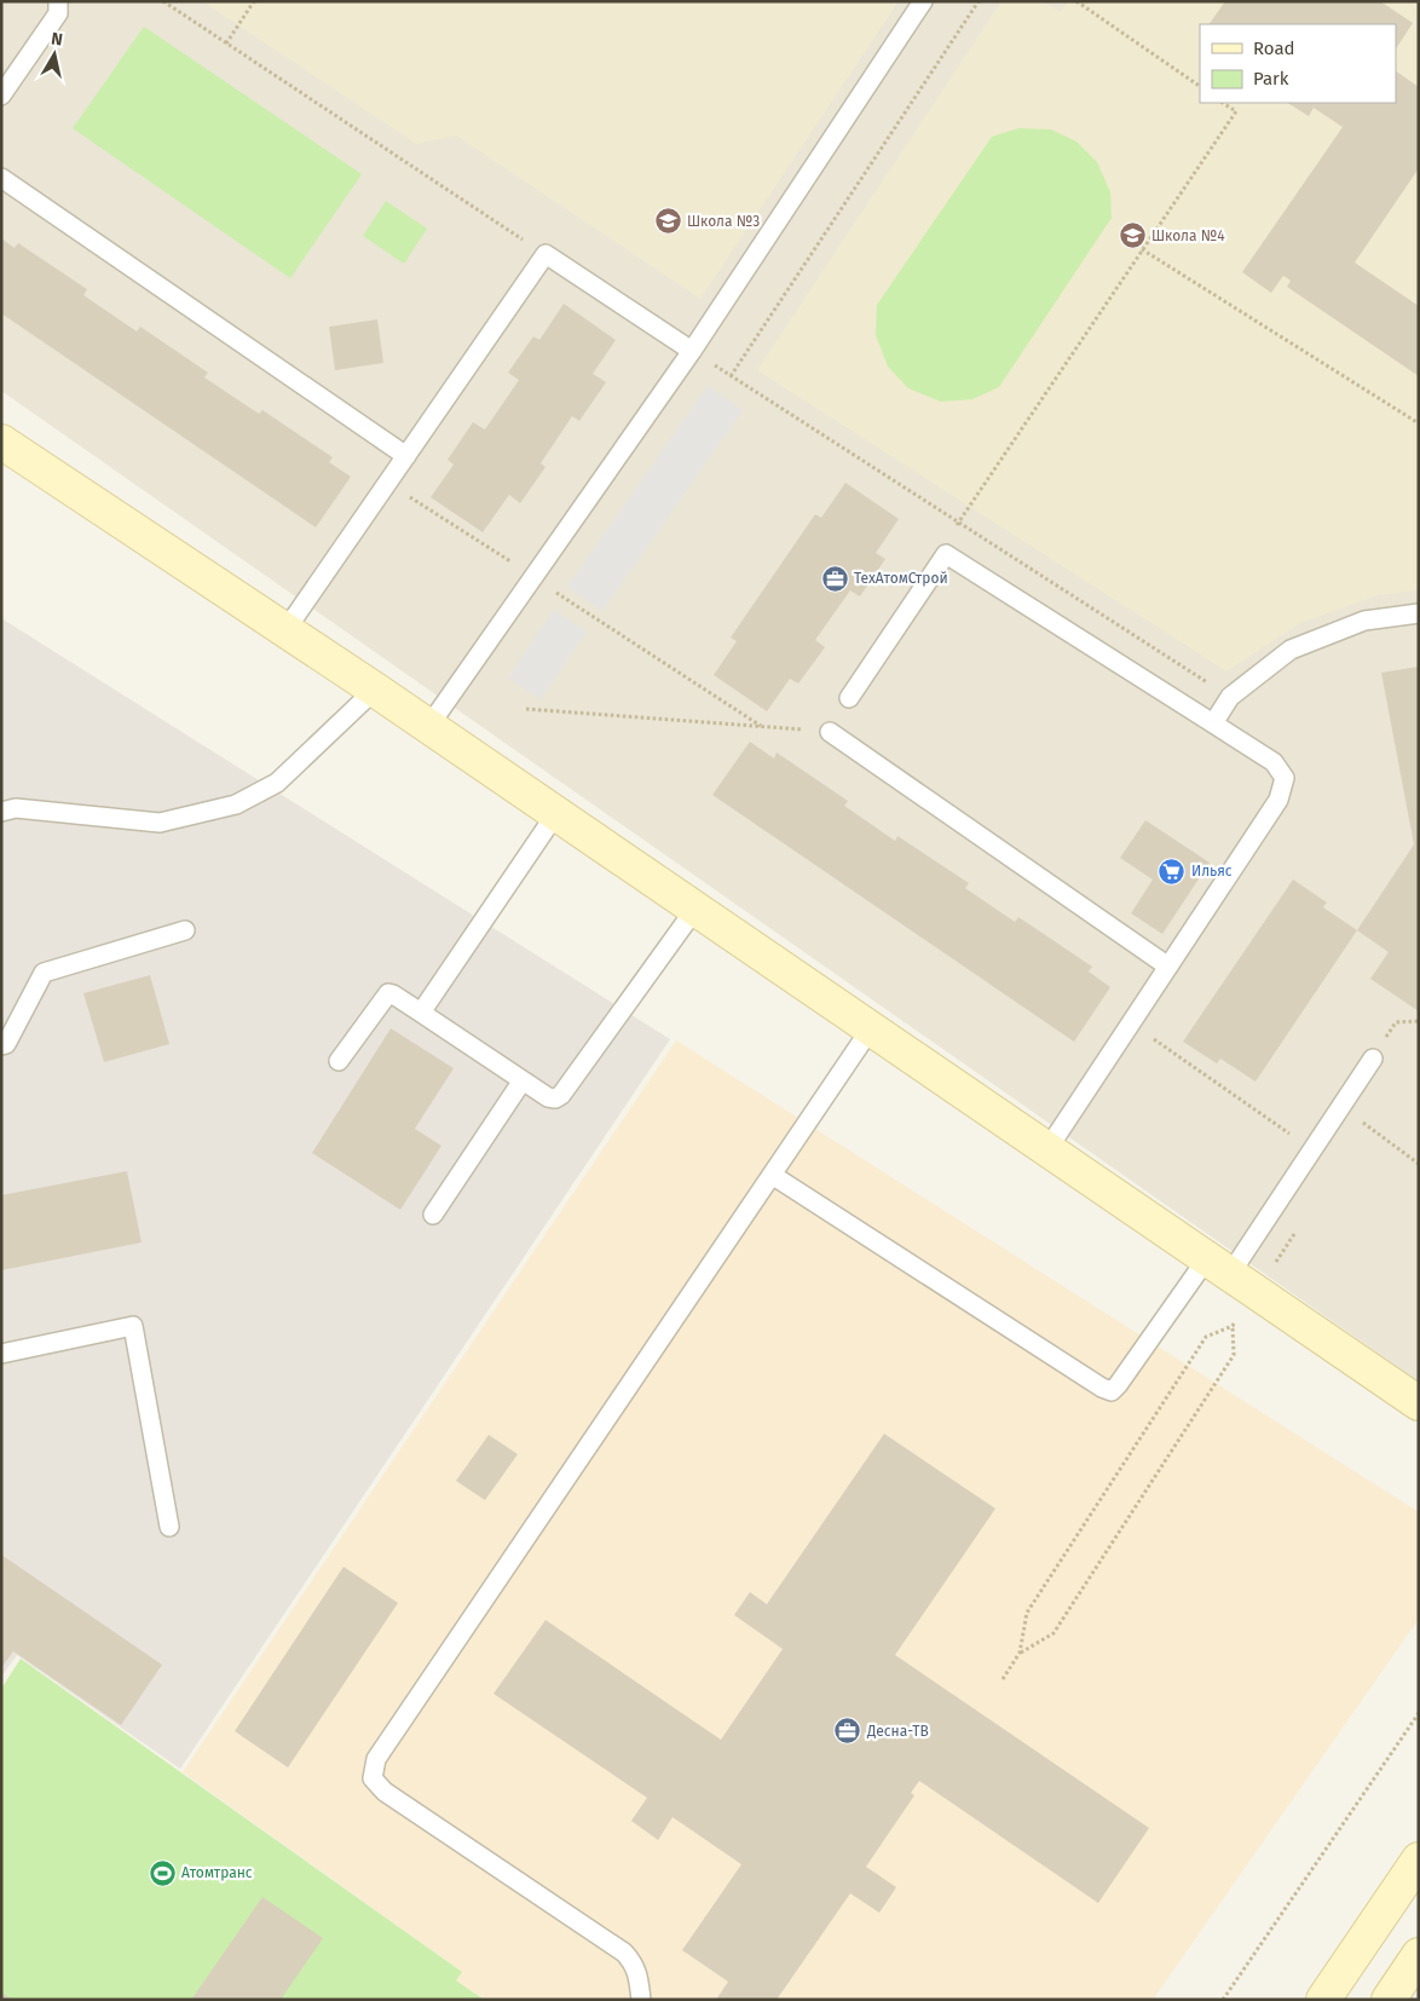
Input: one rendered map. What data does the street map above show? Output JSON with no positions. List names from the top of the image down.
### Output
{
  "places": {
    "school or university": ["Школа №3", "Школа №4"],
    "office": ["ТехАтомСтрой", "Десна-ТВ"],
    "supermarket": ["Ильяс"],
    "sports": ["Атомтранс"]
  },
  "legend": ["Road", "Park"],
  "north": "top"
}
